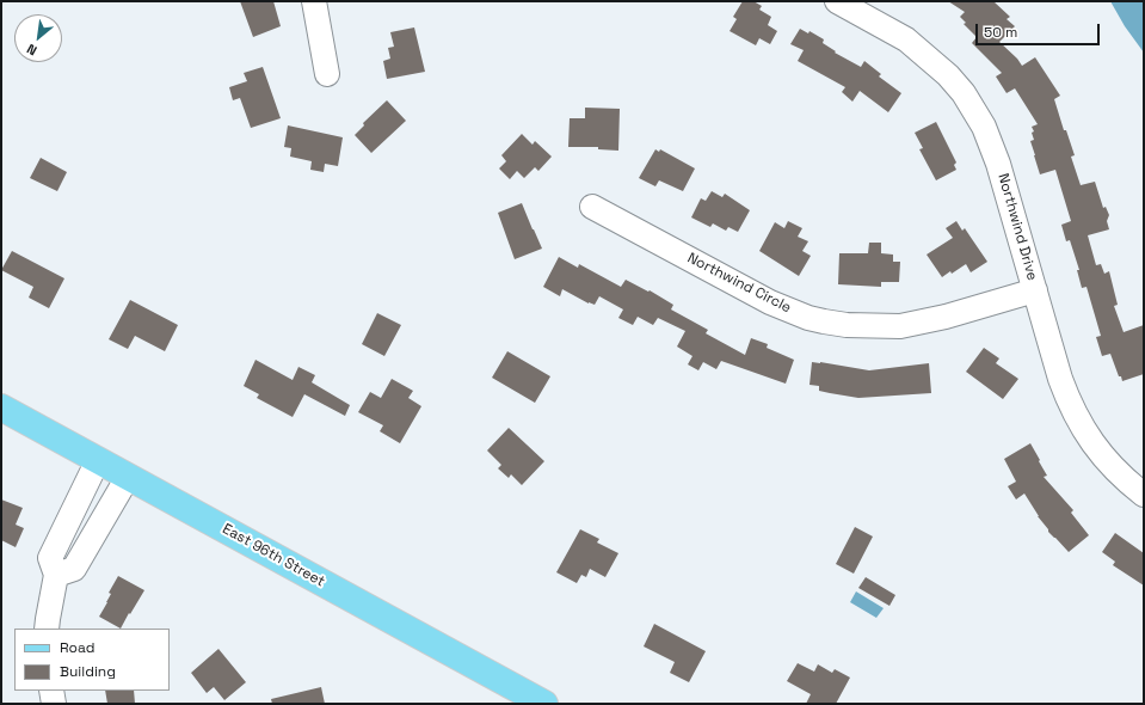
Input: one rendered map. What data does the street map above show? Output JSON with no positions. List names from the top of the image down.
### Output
{
  "streets": {
    "main road": ["East 96th Street"],
    "street": ["Northwind Drive", "Northwind Circle"]
  },
  "crossings": [
    ["Northwind Drive", "Northwind Circle"]
  ],
  "legend": ["Road", "Building"],
  "scale_bar": "50 m",
  "north": "bottom left"
}
